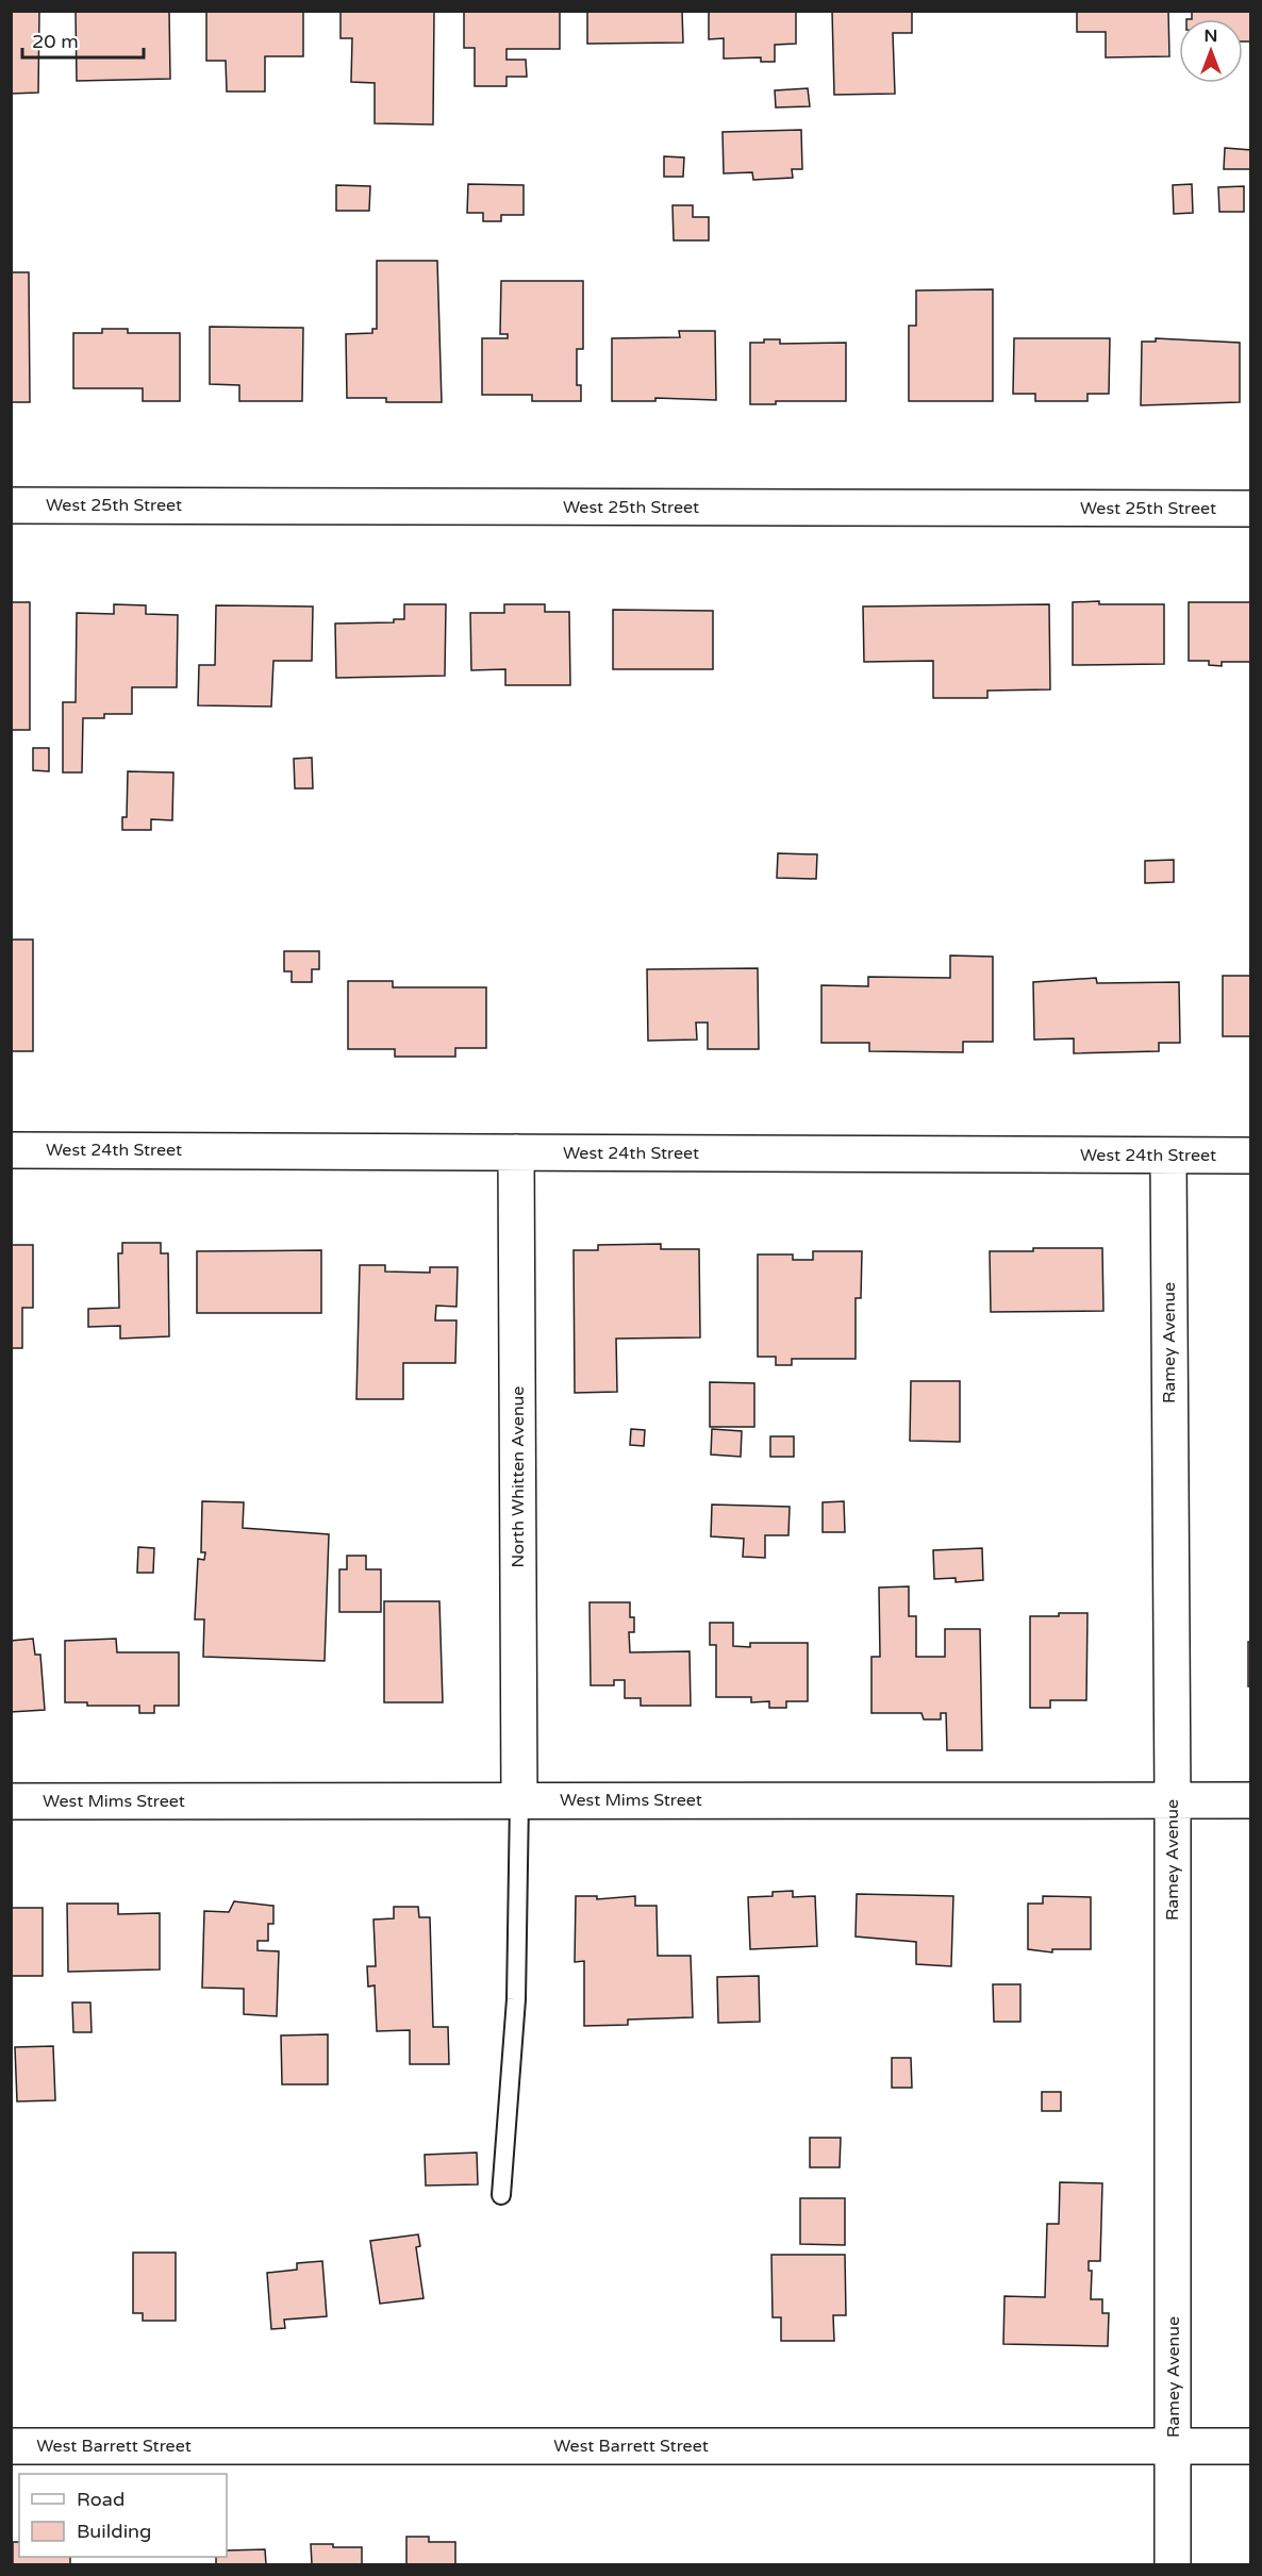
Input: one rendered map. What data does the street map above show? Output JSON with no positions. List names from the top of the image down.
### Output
{
  "streets": {
    "street": [
      "West 25th Street",
      "West 24th Street",
      "Ramey Avenue",
      "North Whitten Avenue",
      "West Mims Street",
      "West Barrett Street"
    ]
  },
  "crossings": [
    ["West 24th Street", "Ramey Avenue"],
    ["West 24th Street", "North Whitten Avenue"],
    ["Ramey Avenue", "West Mims Street"],
    ["Ramey Avenue", "West Barrett Street"],
    ["North Whitten Avenue", "West Mims Street"]
  ],
  "legend": ["Road", "Building"],
  "scale_bar": "20 m",
  "north": "top"
}
